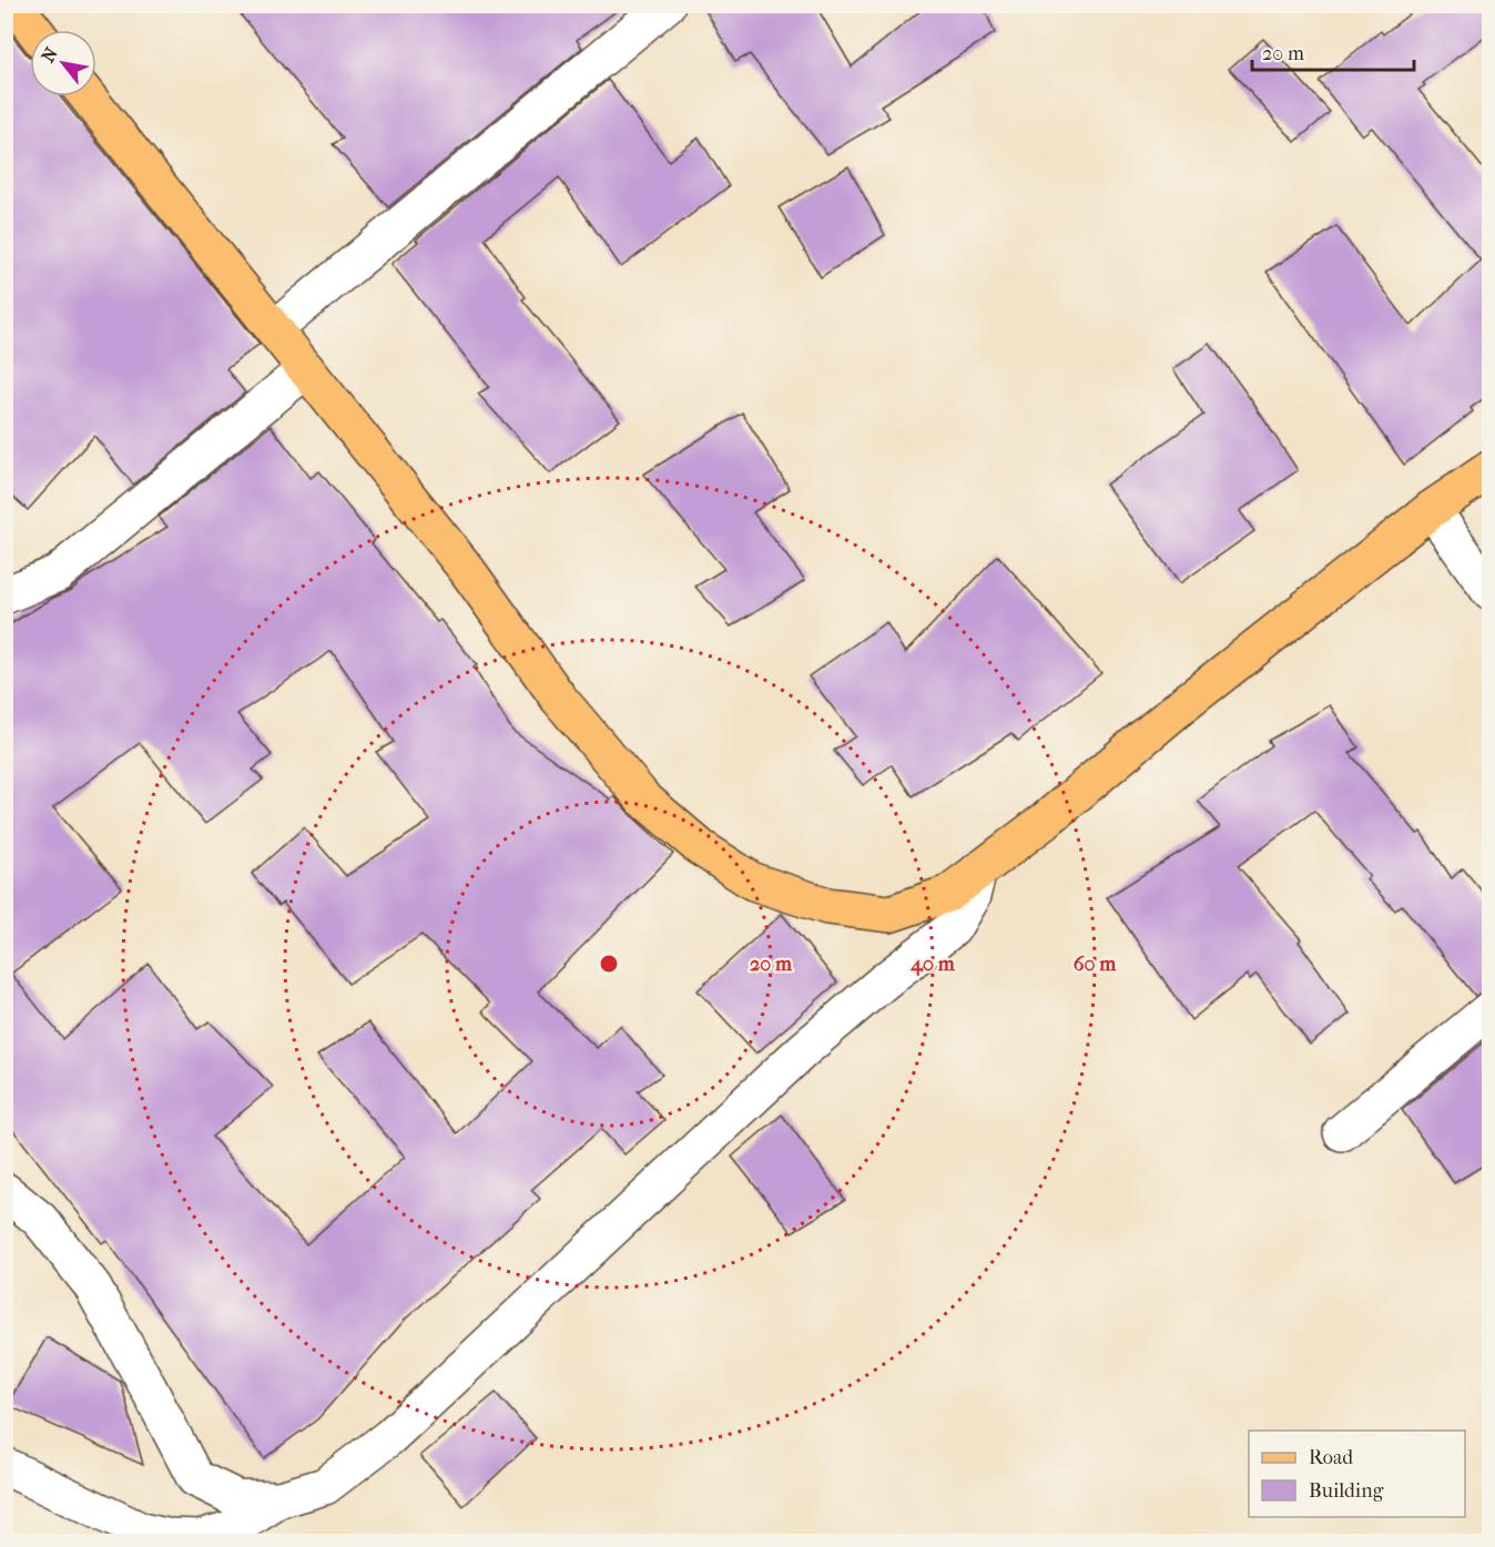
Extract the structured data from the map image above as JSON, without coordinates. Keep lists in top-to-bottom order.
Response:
{
  "legend": ["Road", "Building"],
  "scale_bar": "20 m",
  "north": "top left",
  "rings": ["20 m", "40 m", "60 m"]
}
